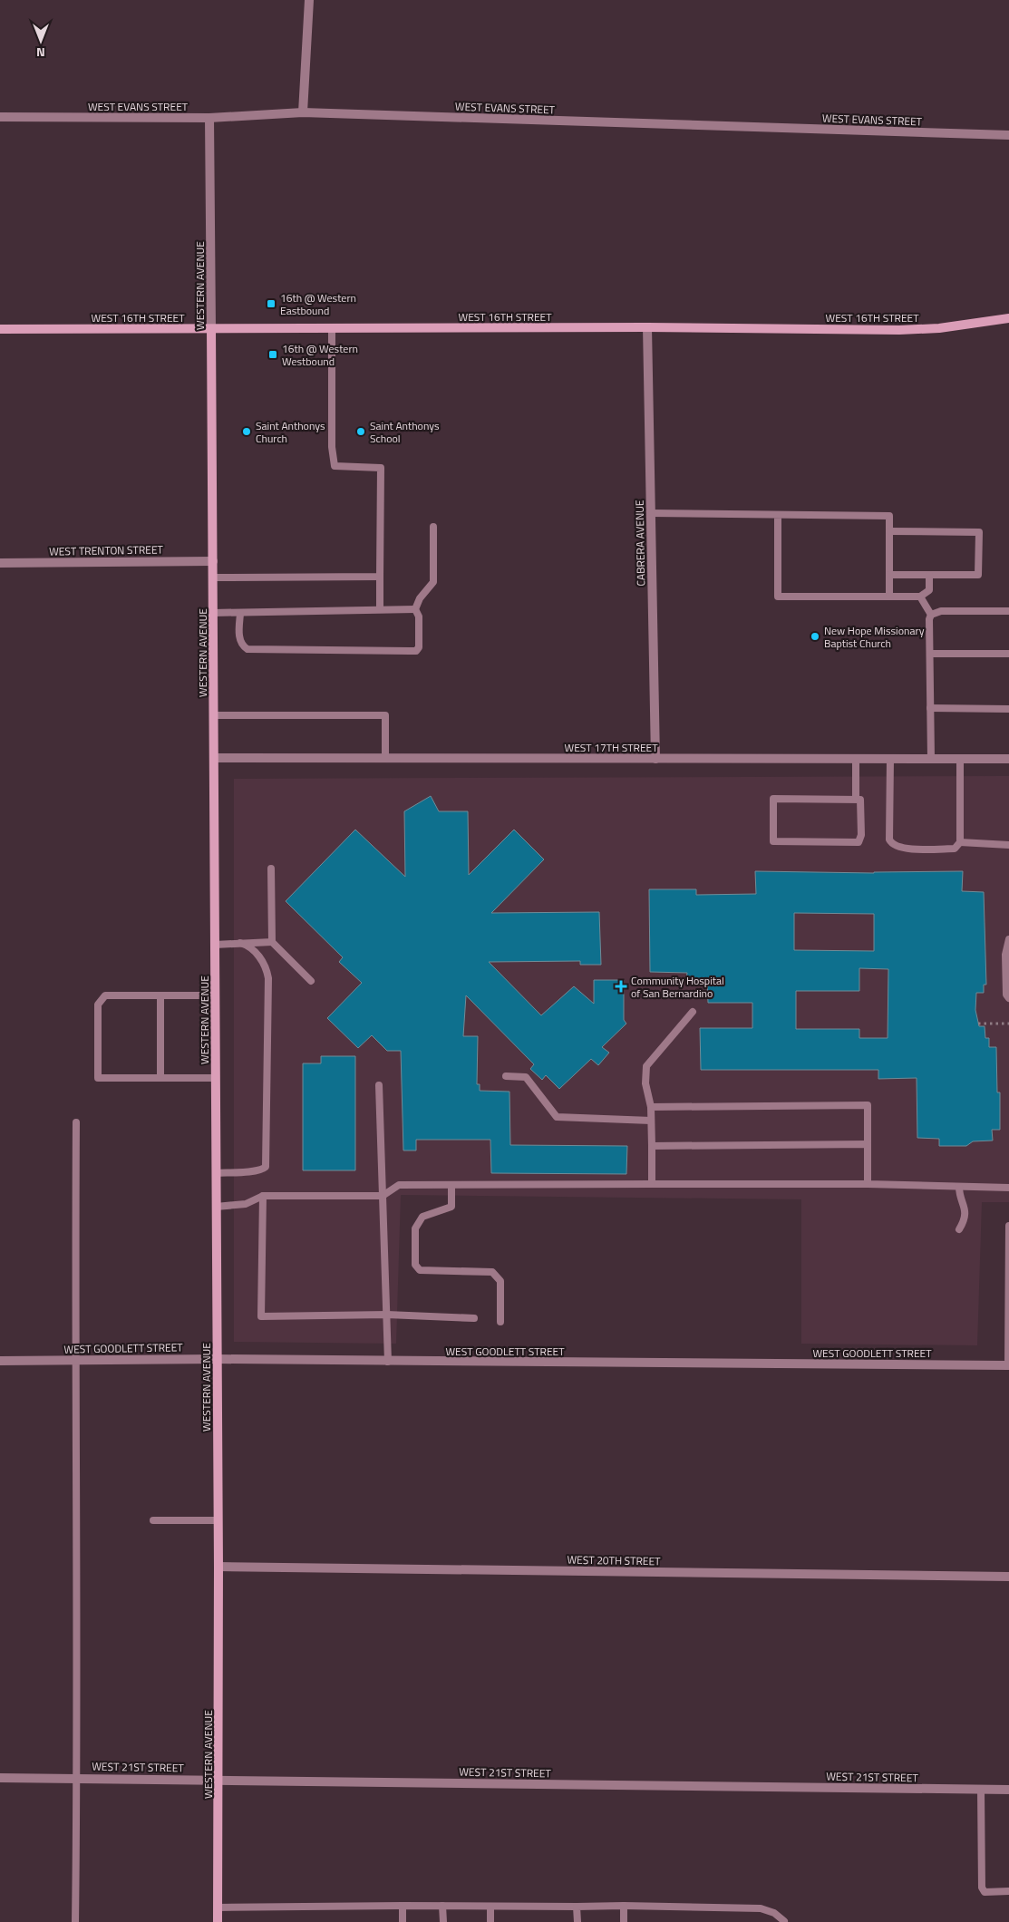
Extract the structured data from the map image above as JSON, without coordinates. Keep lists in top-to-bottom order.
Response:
{
  "streets": {
    "street": [
      "WEST EVANS STREET",
      "WESTERN AVENUE",
      "WEST 16TH STREET",
      "CABRERA AVENUE",
      "WEST TRENTON STREET",
      "WEST 17TH STREET",
      "WEST GOODLETT STREET",
      "WEST 20TH STREET",
      "WEST 21ST STREET"
    ]
  },
  "crossings": [
    ["WEST EVANS STREET", "WESTERN AVENUE"],
    ["WESTERN AVENUE", "WEST 16TH STREET"],
    ["WESTERN AVENUE", "WEST TRENTON STREET"],
    ["WESTERN AVENUE", "WEST 17TH STREET"],
    ["WESTERN AVENUE", "WEST GOODLETT STREET"],
    ["WESTERN AVENUE", "WEST 20TH STREET"],
    ["WESTERN AVENUE", "WEST 21ST STREET"],
    ["WEST 16TH STREET", "CABRERA AVENUE"],
    ["CABRERA AVENUE", "WEST 17TH STREET"]
  ],
  "places": {
    "transit": ["16th @ Western Eastbound", "16th @ Western Westbound"],
    "other": ["Saint Anthonys Church", "Saint Anthonys School", "New Hope Missionary Baptist Church"],
    "health": ["Community Hospital of San Bernardino"]
  },
  "north": "bottom"
}
